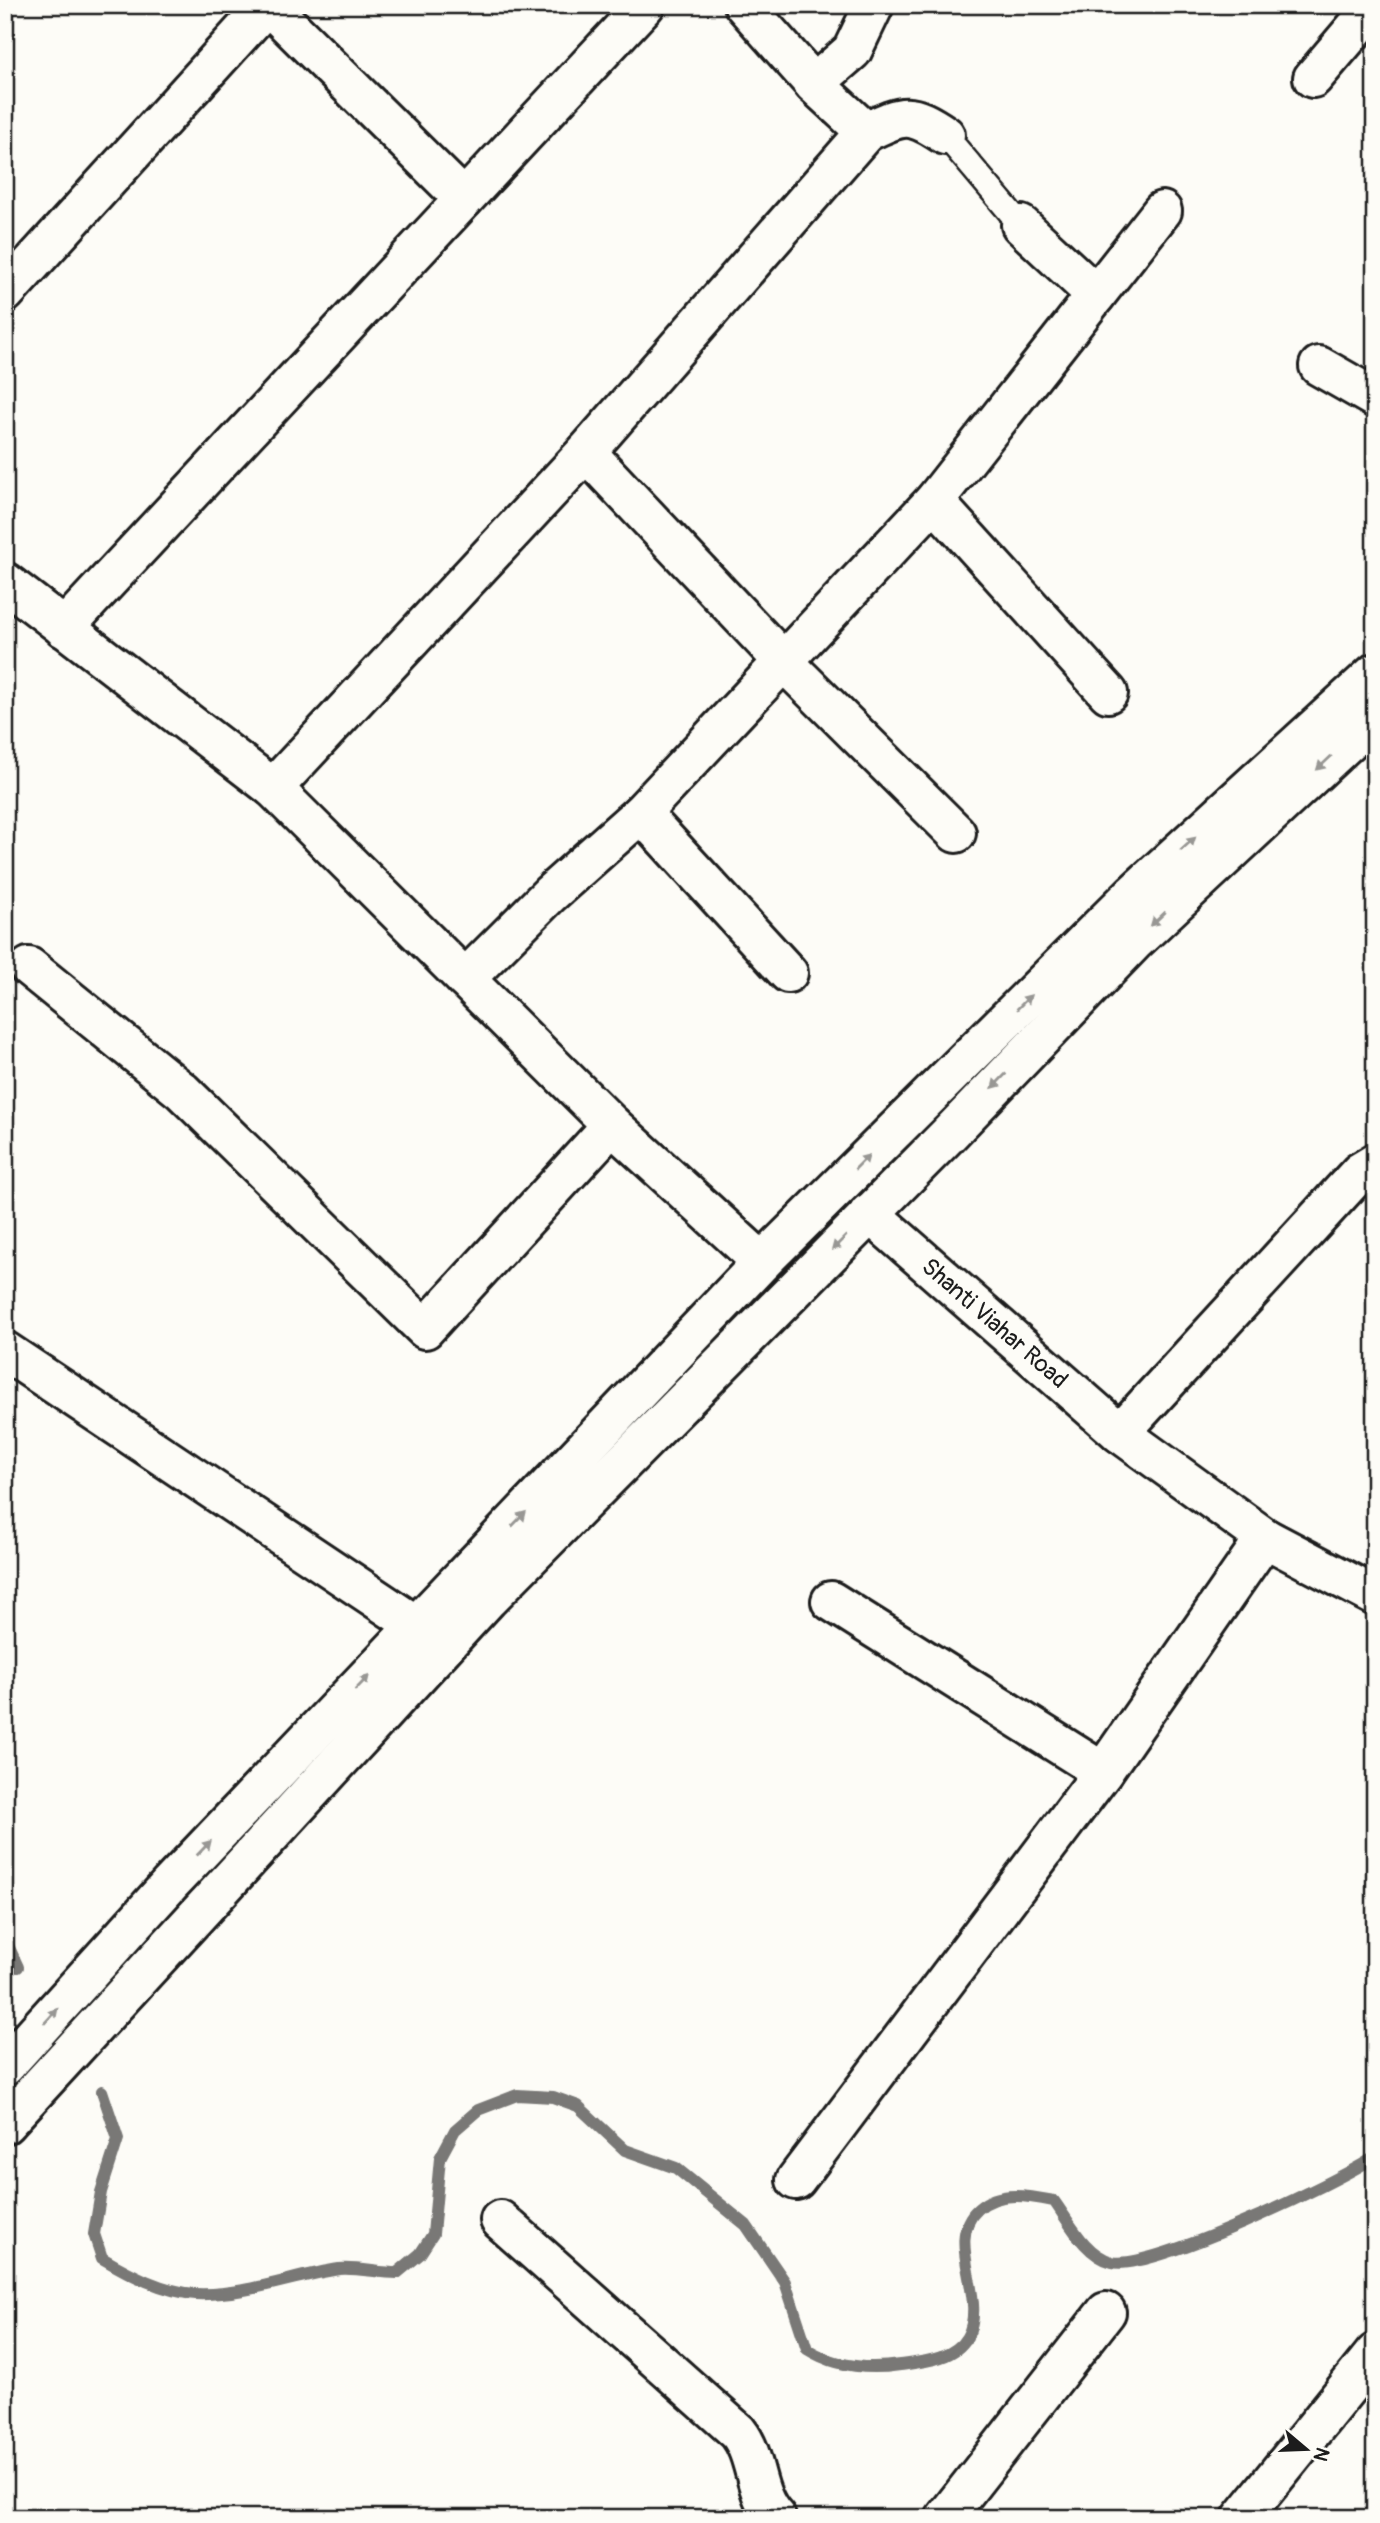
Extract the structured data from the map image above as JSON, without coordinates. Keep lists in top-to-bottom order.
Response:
{
  "streets": {
    "street": ["Shanti Viahar Road"]
  },
  "north": "right"
}
